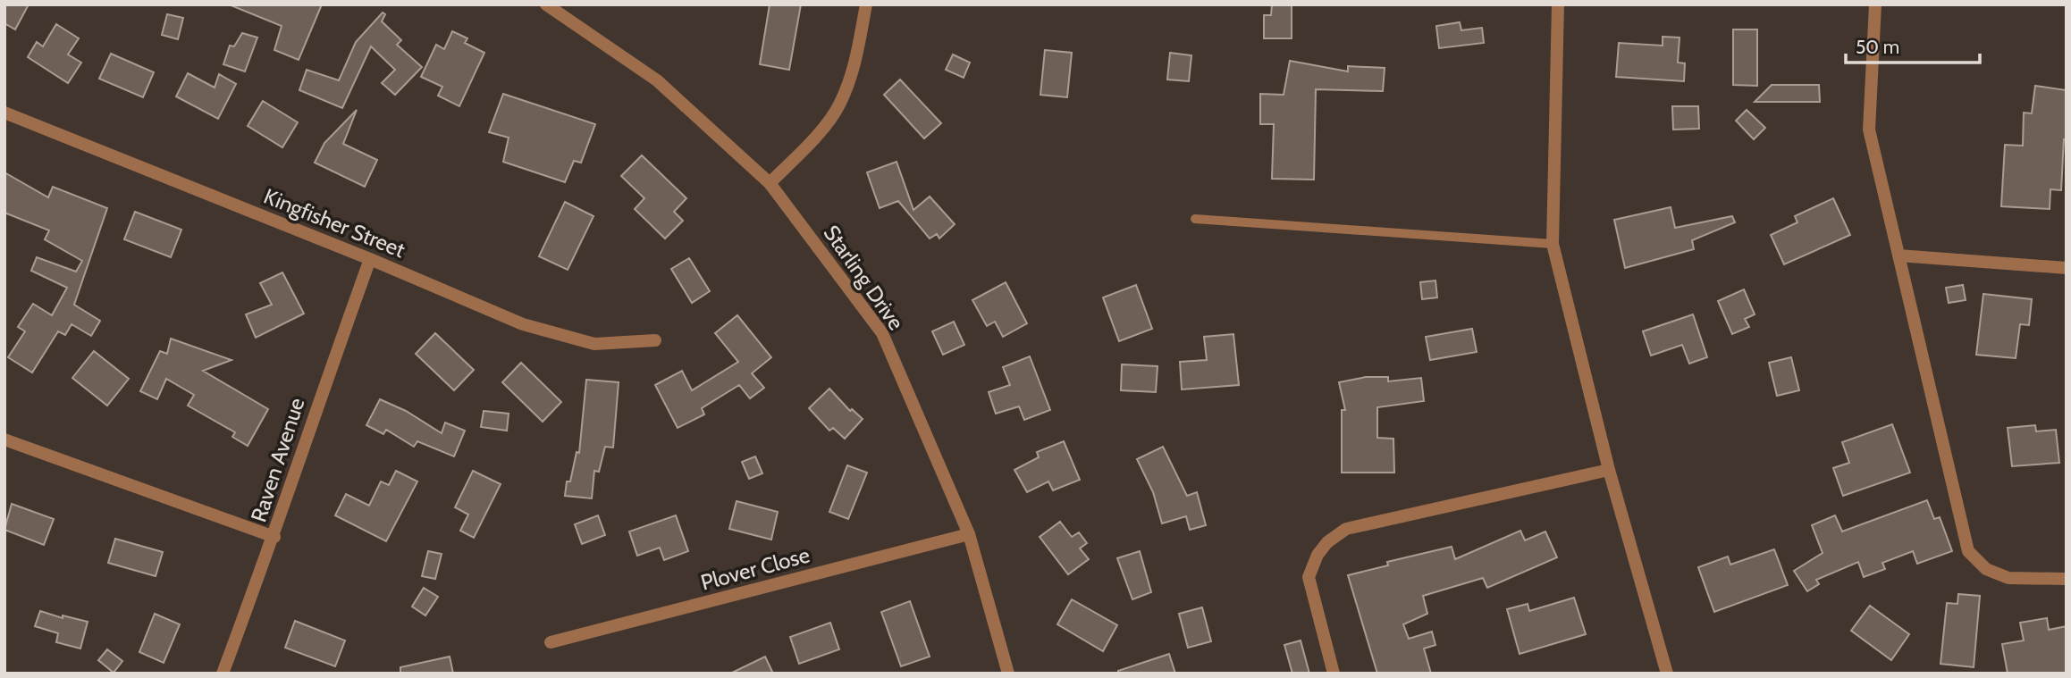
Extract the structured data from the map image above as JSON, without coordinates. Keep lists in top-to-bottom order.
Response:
{
  "streets": {
    "street": [
      "Kingfisher Street",
      "Starling Drive",
      "Raven Avenue",
      "Plover Close"
    ]
  },
  "crossings": [
    ["Kingfisher Street", "Raven Avenue"],
    ["Starling Drive", "Plover Close"]
  ],
  "scale_bar": "50 m"
}
